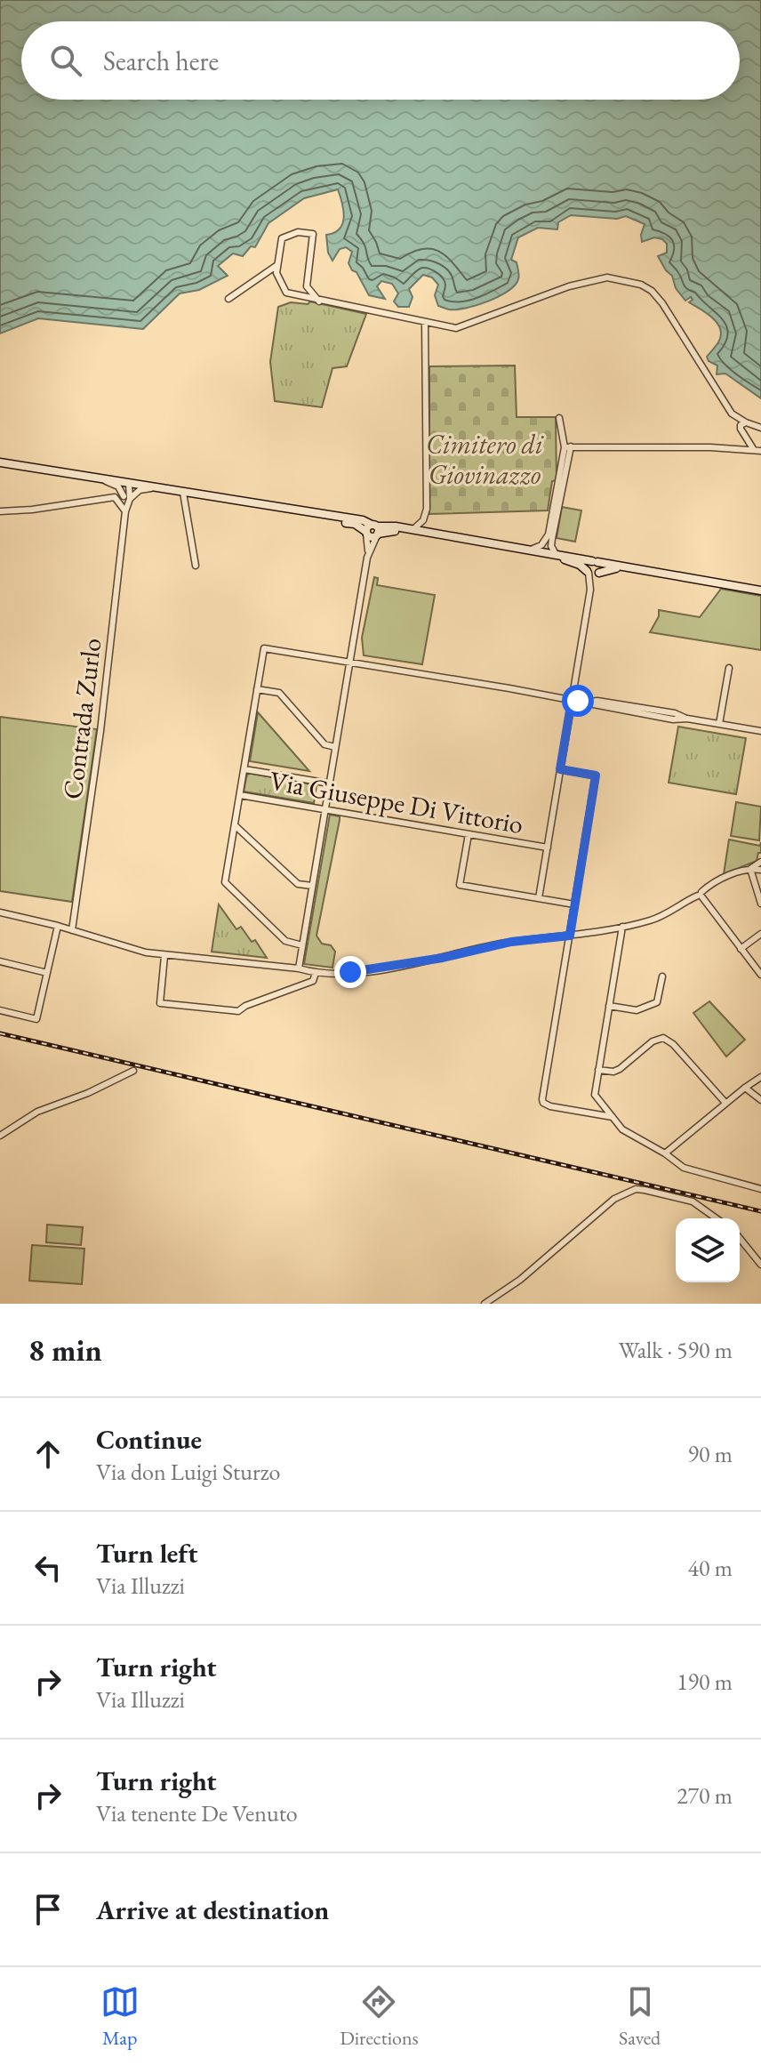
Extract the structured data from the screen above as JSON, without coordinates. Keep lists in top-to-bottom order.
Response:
{
  "streets": {
    "street": ["Contrada Zurlo", "Via Giuseppe Di Vittorio"]
  },
  "parks": ["Cimitero di Giovinazzo"],
  "page": {
    "search": "Search here",
    "heading": ["8 min", "Walk · 590 m"],
    "list": [
      ["Continue", "Via don Luigi Sturzo", "90 m"],
      ["Turn left", "Via Illuzzi", "40 m"],
      ["Turn right", "Via Illuzzi", "190 m"],
      ["Turn right", "Via tenente De Venuto", "270 m"],
      "Arrive at destination"
    ],
    "nav": ["Map", "Directions", "Saved"]
  }
}
